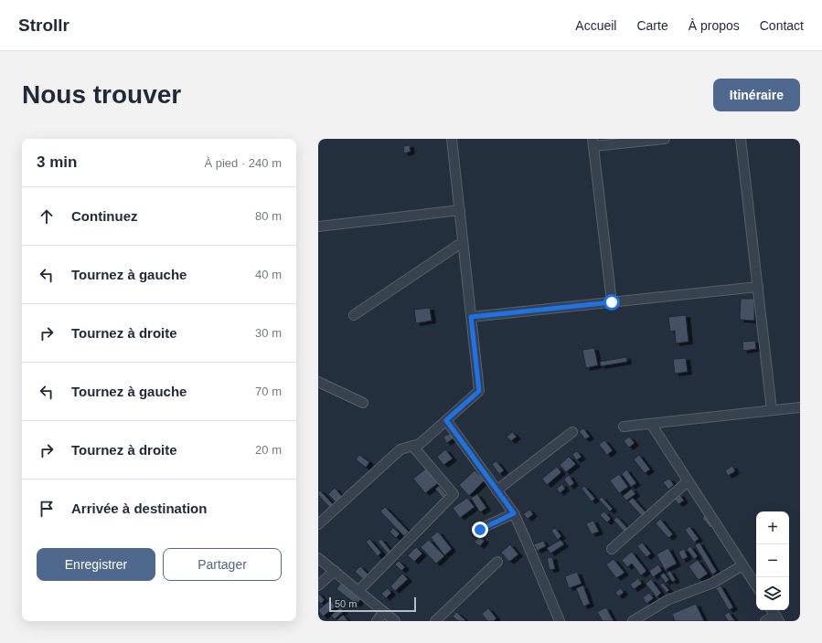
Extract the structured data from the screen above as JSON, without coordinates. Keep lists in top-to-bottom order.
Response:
{
  "scale_bar": "50 m",
  "page": {
    "header": "Strollr",
    "nav": [
      "Accueil",
      "Carte",
      "À propos",
      "Contact"
    ],
    "buttons": [
      "Itinéraire",
      ["Enregistrer", "Partager"]
    ],
    "title": "Nous trouver",
    "heading": ["3 min", "À pied · 240 m"],
    "list": [
      ["Continuez", "80 m"],
      ["Tournez à gauche", "40 m"],
      ["Tournez à droite", "30 m"],
      ["Tournez à gauche", "70 m"],
      ["Tournez à droite", "20 m"],
      "Arrivée à destination"
    ],
    "map_buttons": ["+", "−"],
    "scale": "50 m"
  }
}
